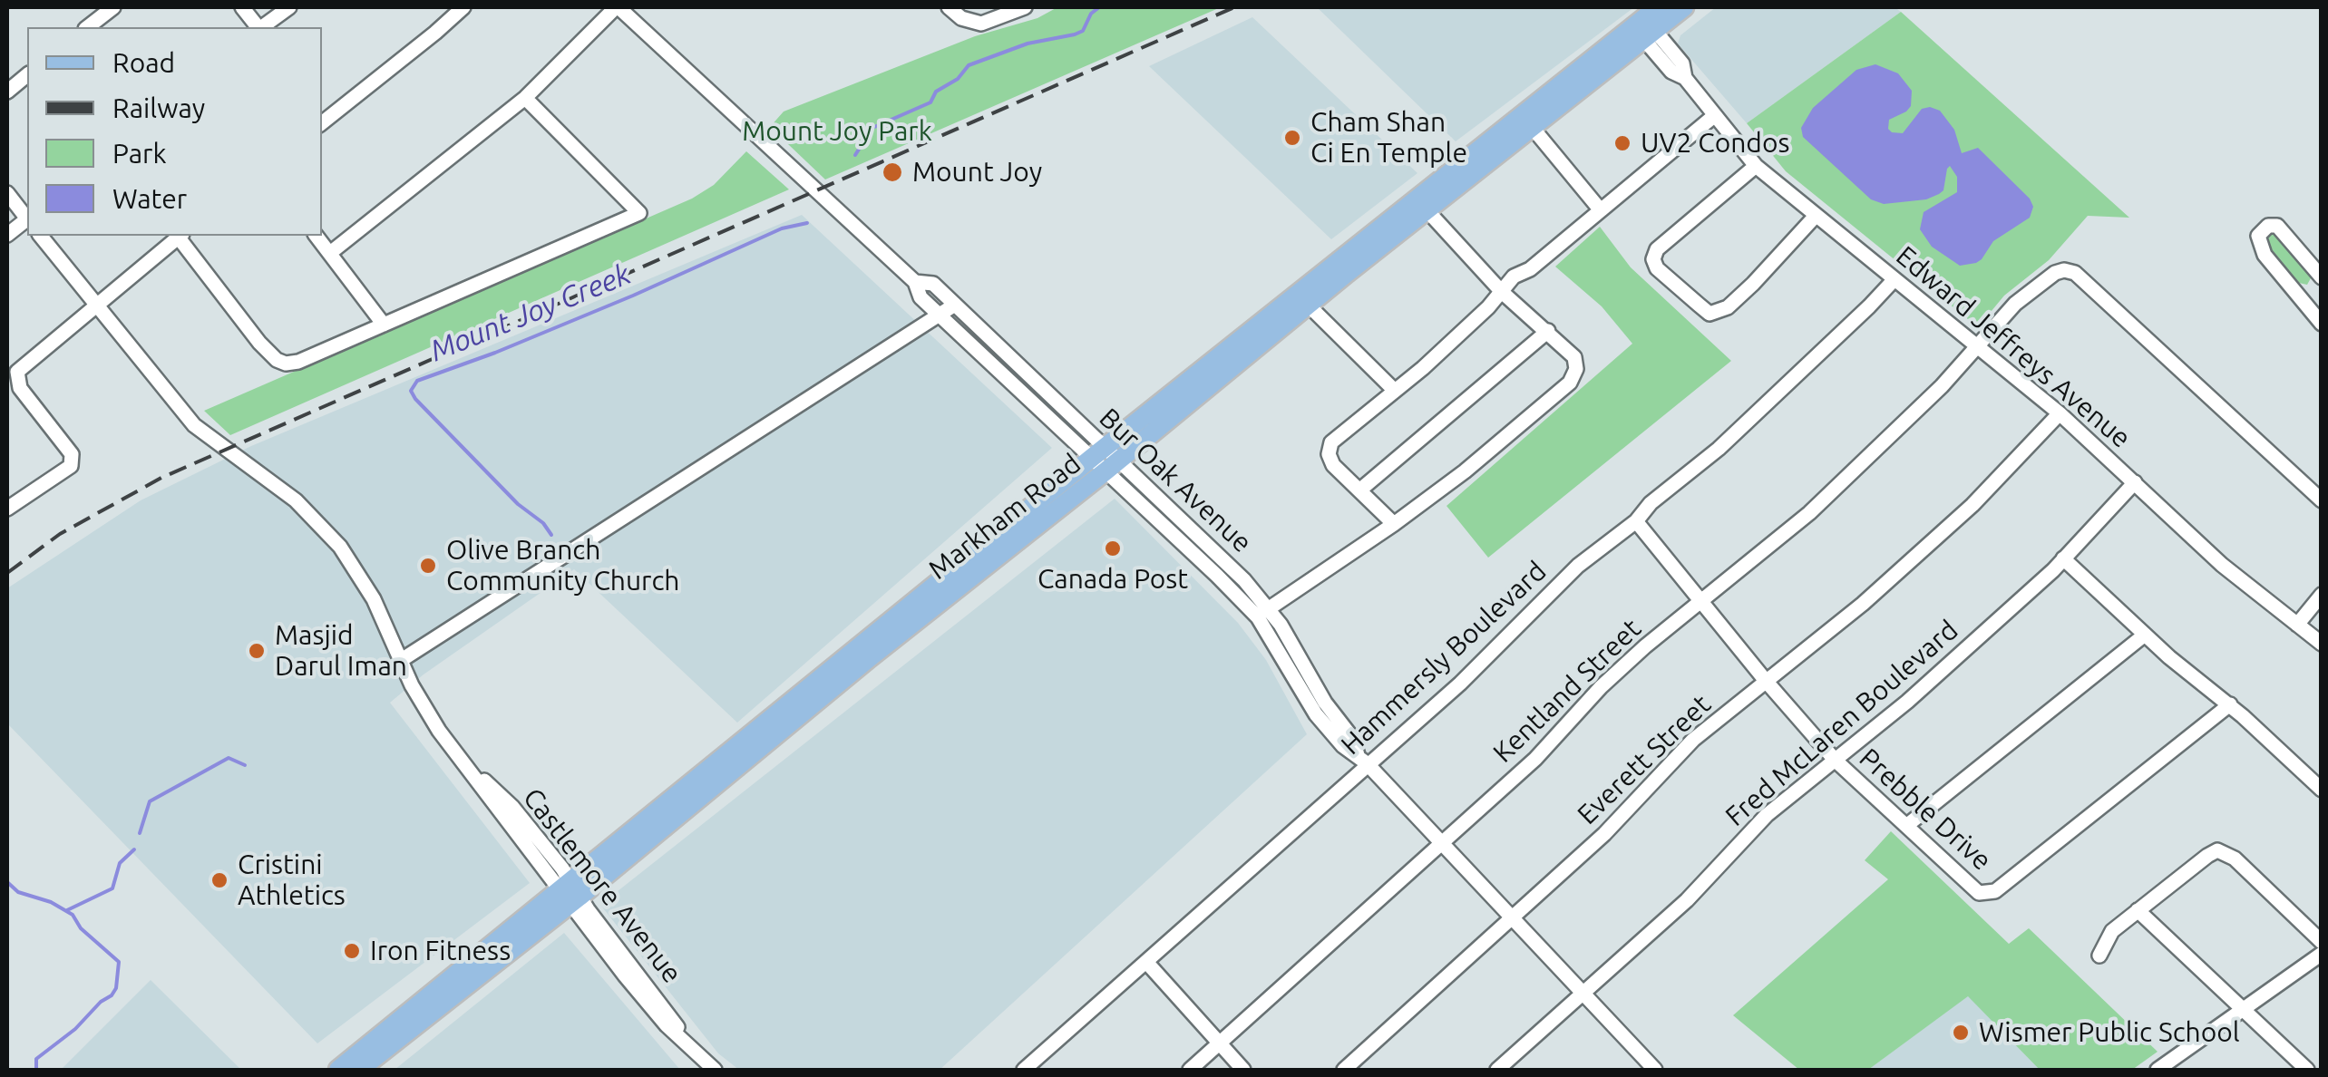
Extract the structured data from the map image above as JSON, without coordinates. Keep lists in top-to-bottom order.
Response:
{
  "streets": {
    "main road": ["Markham Road"],
    "street": [
      "Edward Jeffreys Avenue",
      "Bur Oak Avenue",
      "Hammersly Boulevard",
      "Kentland Street",
      "Fred McLaren Boulevard",
      "Everett Street",
      "Prebble Drive",
      "Castlemore Avenue"
    ]
  },
  "crossings": [
    ["Edward Jeffreys Avenue", "Markham Road"],
    ["Edward Jeffreys Avenue", "Hammersly Boulevard"],
    ["Edward Jeffreys Avenue", "Kentland Street"],
    ["Edward Jeffreys Avenue", "Fred McLaren Boulevard"],
    ["Edward Jeffreys Avenue", "Everett Street"],
    ["Bur Oak Avenue", "Markham Road"],
    ["Bur Oak Avenue", "Hammersly Boulevard"],
    ["Bur Oak Avenue", "Kentland Street"],
    ["Bur Oak Avenue", "Fred McLaren Boulevard"],
    ["Bur Oak Avenue", "Everett Street"],
    ["Markham Road", "Castlemore Avenue"],
    ["Hammersly Boulevard", "Prebble Drive"],
    ["Kentland Street", "Prebble Drive"],
    ["Fred McLaren Boulevard", "Prebble Drive"],
    ["Everett Street", "Prebble Drive"]
  ],
  "water": ["Mount Joy Creek"],
  "parks": ["Mount Joy Park"],
  "places": [
    "Cham Shan Ci En Temple",
    "UV2 Condos",
    "Mount Joy",
    "Canada Post",
    "Olive Branch Community Church",
    "Masjid Darul Iman",
    "Cristini Athletics",
    "Iron Fitness",
    "Wismer Public School"
  ],
  "legend": [
    "Road",
    "Railway",
    "Park",
    "Water"
  ]
}
